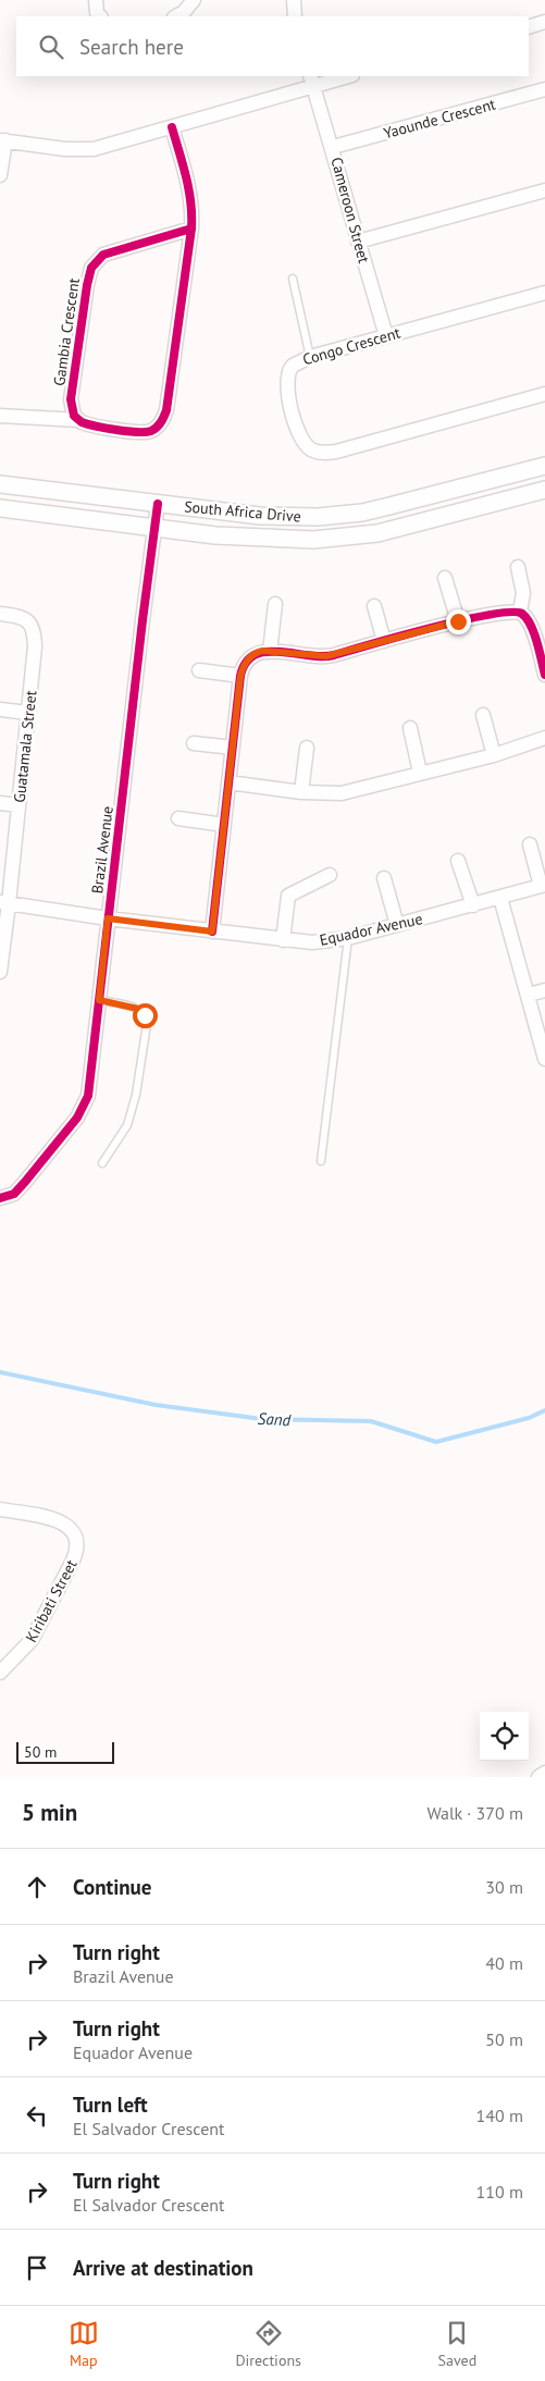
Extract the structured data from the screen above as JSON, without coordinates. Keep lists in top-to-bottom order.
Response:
{
  "streets": {
    "street": [
      "Yaounde Crescent",
      "Cameroon Street",
      "Gambia Crescent",
      "Congo Crescent",
      "South Africa Drive",
      "Guatamala Street",
      "Brazil Avenue",
      "Equador Avenue",
      "Kiribati Street"
    ]
  },
  "crossings": [
    ["Yaounde Crescent", "Cameroon Street"],
    ["Cameroon Street", "Congo Crescent"],
    ["South Africa Drive", "Brazil Avenue"],
    ["Guatamala Street", "Equador Avenue"],
    ["Brazil Avenue", "Equador Avenue"]
  ],
  "water": ["Sand"],
  "scale_bar": "50 m",
  "page": {
    "search": "Search here",
    "scale": "50 m",
    "heading": ["5 min", "Walk · 370 m"],
    "list": [
      ["Continue", "30 m"],
      ["Turn right", "Brazil Avenue", "40 m"],
      ["Turn right", "Equador Avenue", "50 m"],
      ["Turn left", "El Salvador Crescent", "140 m"],
      ["Turn right", "El Salvador Crescent", "110 m"],
      "Arrive at destination"
    ],
    "nav": ["Map", "Directions", "Saved"]
  }
}
